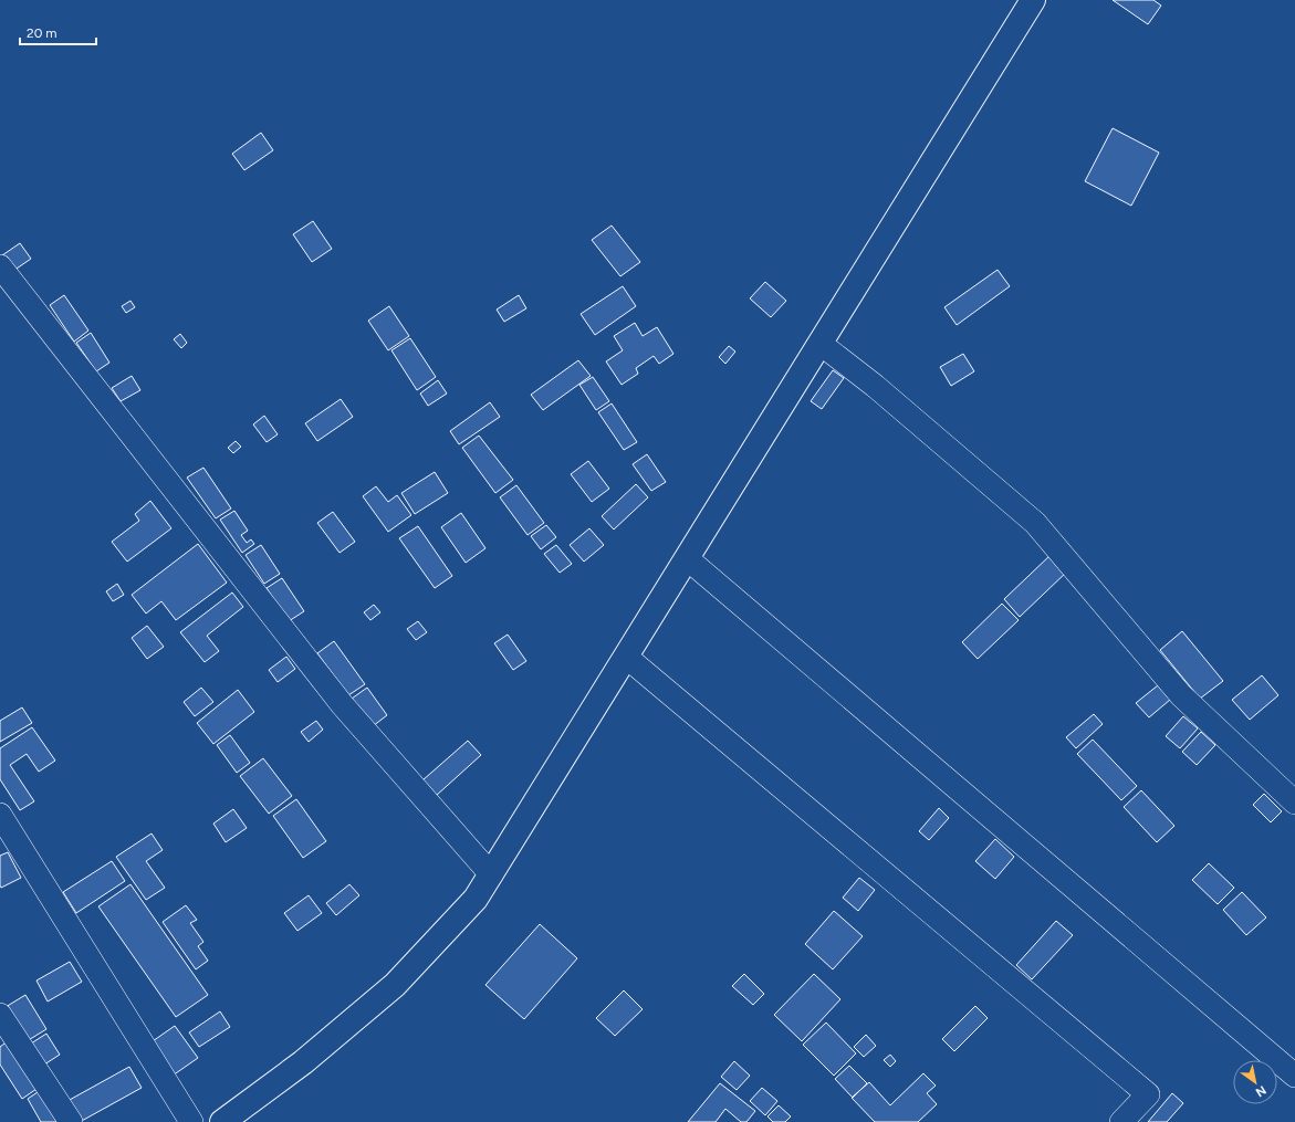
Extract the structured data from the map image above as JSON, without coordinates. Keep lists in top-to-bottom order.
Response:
{
  "scale_bar": "20 m",
  "north": "bottom right"
}
